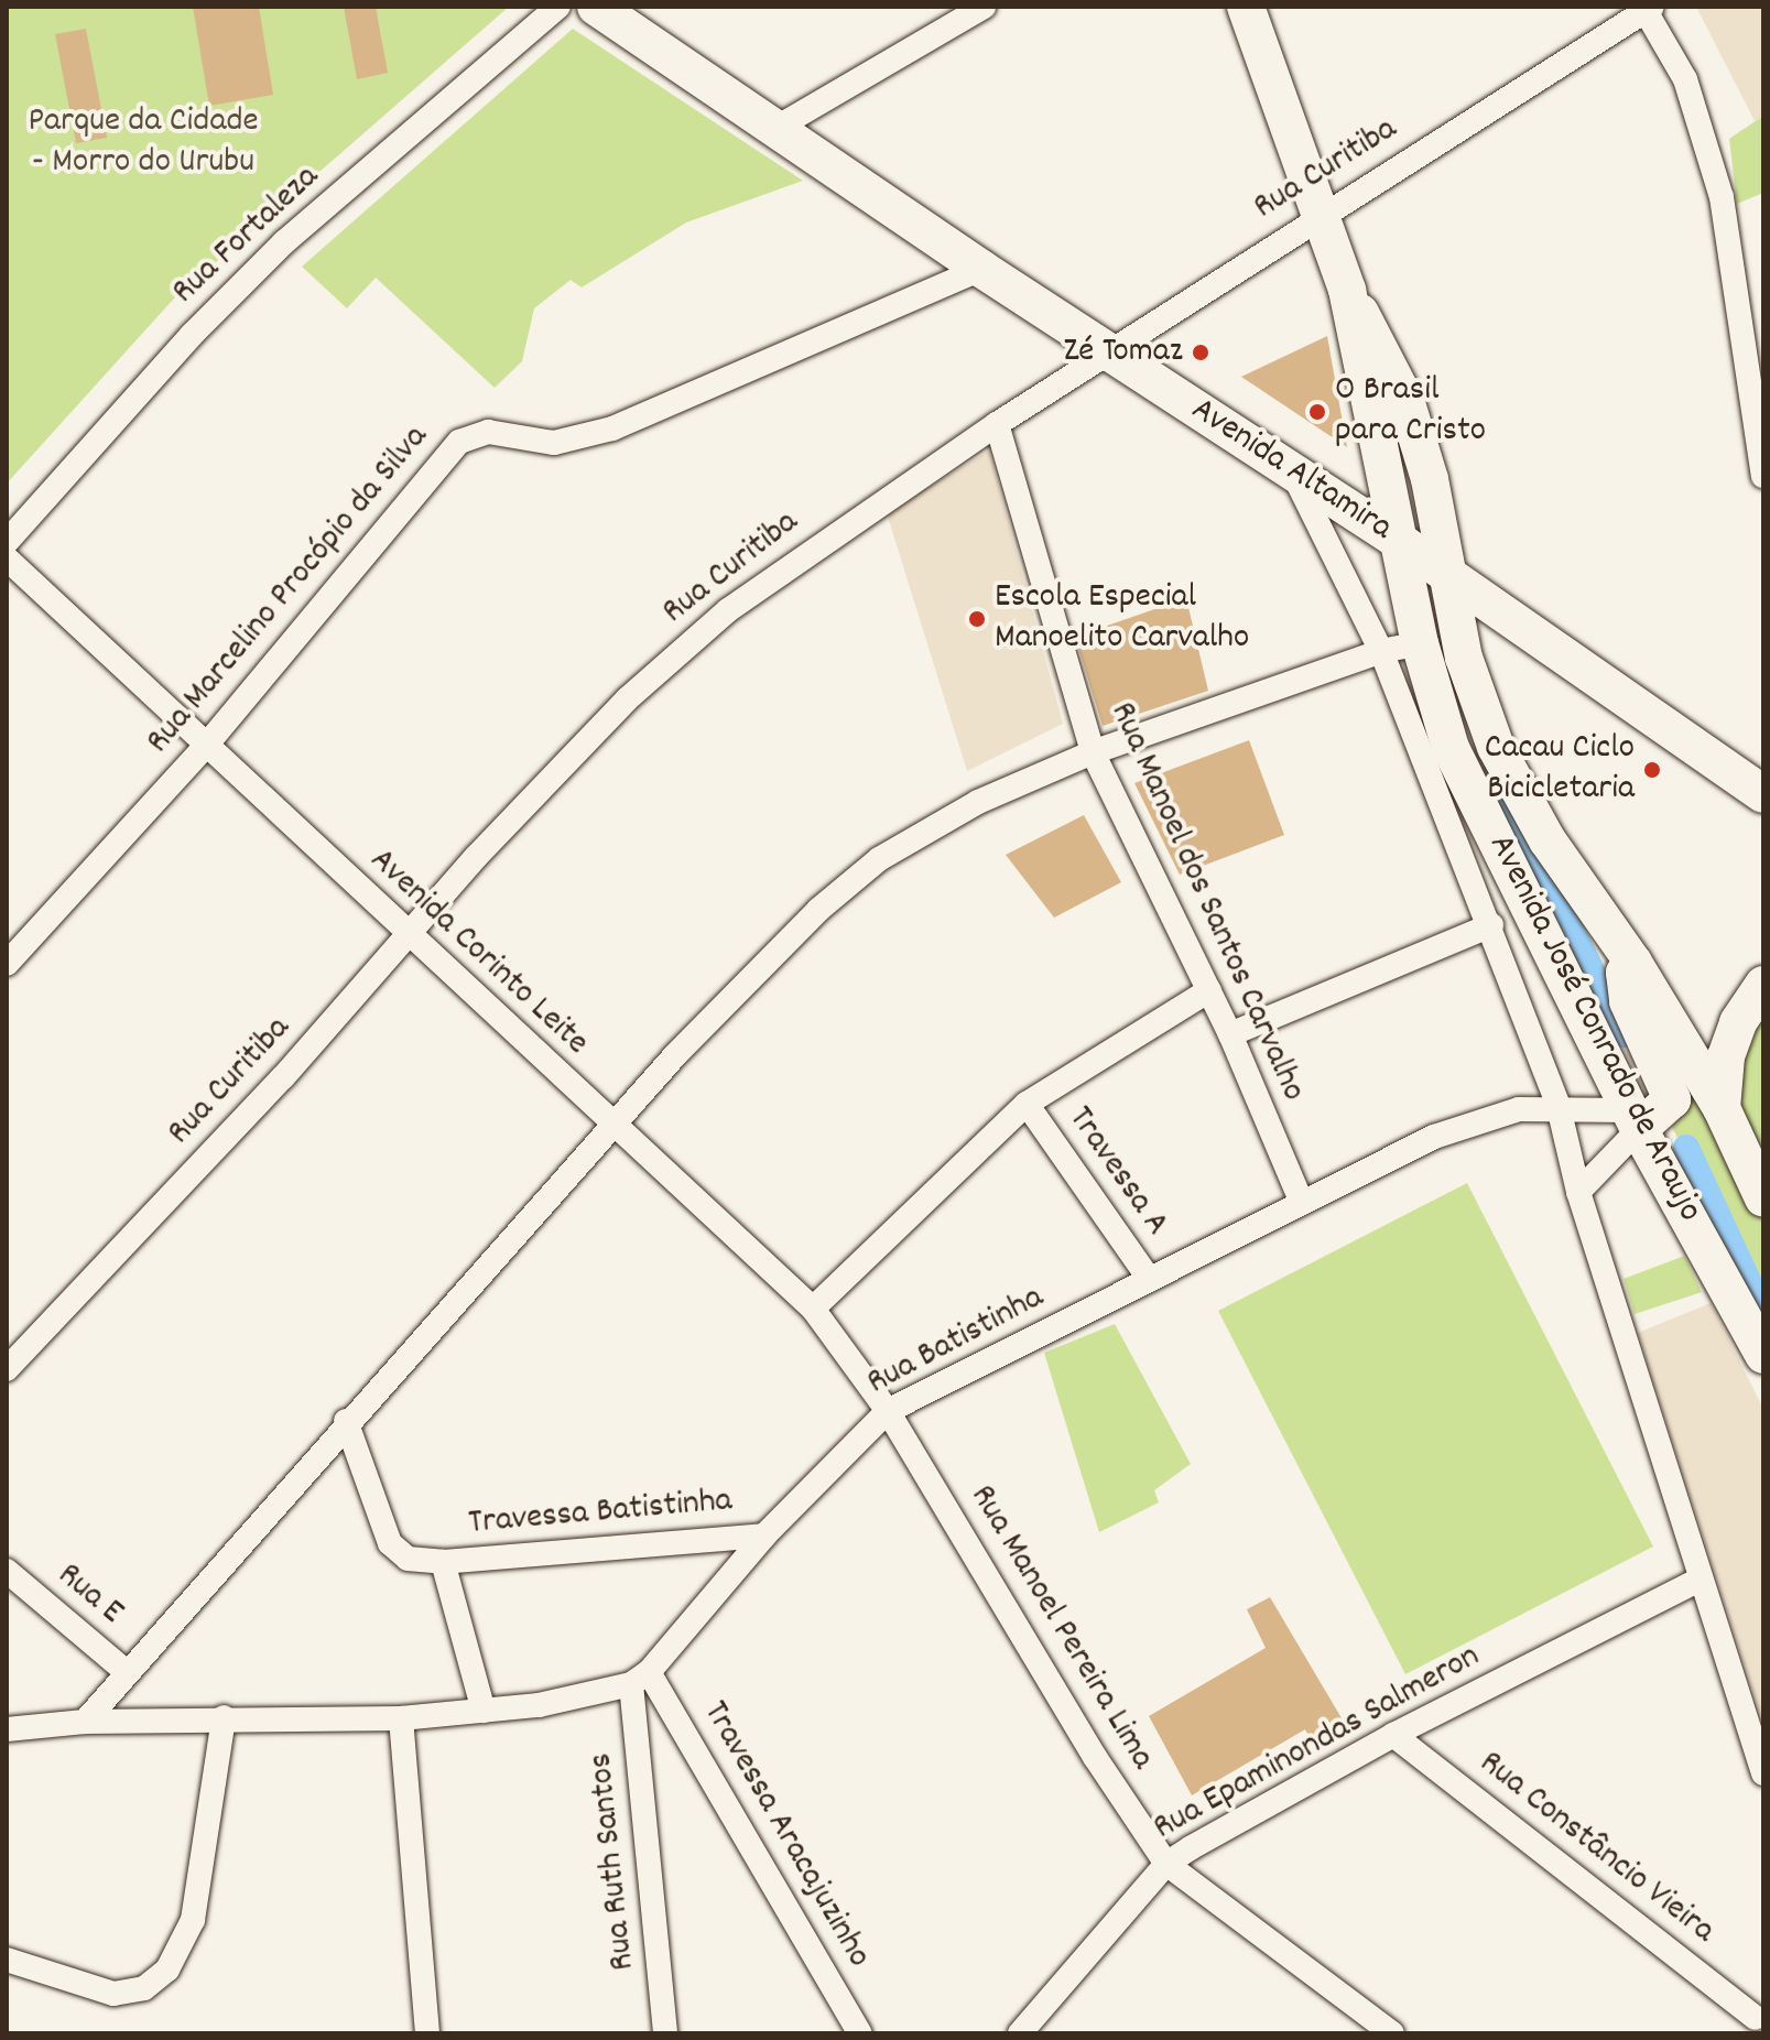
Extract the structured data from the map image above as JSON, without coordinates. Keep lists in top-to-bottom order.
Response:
{
  "streets": {
    "main road": ["Avenida Altamira", "Avenida José Conrado de Araujo"],
    "street": [
      "Rua Curitiba",
      "Rua Fortaleza",
      "Rua Marcelino Procópio da Silva",
      "Rua Manoel dos Santos Carvalho",
      "Avenida Corinto Leite",
      "Travessa A",
      "Rua Batistinha",
      "Travessa Batistinha",
      "Rua E",
      "Rua Manoel Pereira Lima",
      "Rua Epaminondas Salmeron",
      "Travessa Aracajuzinho",
      "Rua Constâncio Vieira",
      "Rua Ruth Santos"
    ]
  },
  "crossings": [
    ["Rua Curitiba", "Avenida Altamira"],
    ["Rua Curitiba", "Rua Manoel dos Santos Carvalho"],
    ["Rua Curitiba", "Avenida Corinto Leite"],
    ["Avenida Altamira", "Rua Marcelino Procópio da Silva"],
    ["Avenida Altamira", "Avenida José Conrado de Araujo"],
    ["Rua Marcelino Procópio da Silva", "Avenida Corinto Leite"],
    ["Rua Manoel dos Santos Carvalho", "Rua Batistinha"],
    ["Avenida Corinto Leite", "Rua Batistinha"],
    ["Avenida Corinto Leite", "Rua Manoel Pereira Lima"],
    ["Avenida José Conrado de Araujo", "Rua Batistinha"],
    ["Travessa A", "Rua Batistinha"],
    ["Rua Batistinha", "Travessa Batistinha"],
    ["Rua Batistinha", "Rua Manoel Pereira Lima"],
    ["Rua Batistinha", "Travessa Aracajuzinho"],
    ["Rua Batistinha", "Rua Ruth Santos"],
    ["Rua Manoel Pereira Lima", "Rua Epaminondas Salmeron"],
    ["Rua Epaminondas Salmeron", "Rua Constâncio Vieira"],
    ["Travessa Aracajuzinho", "Rua Ruth Santos"]
  ],
  "parks": ["Parque da Cidade - Morro do Urubu"],
  "places": [
    "Zé Tomaz",
    "O Brasil para Cristo",
    "Escola Especial Manoelito Carvalho",
    "Cacau Ciclo Bicicletaria"
  ]
}
